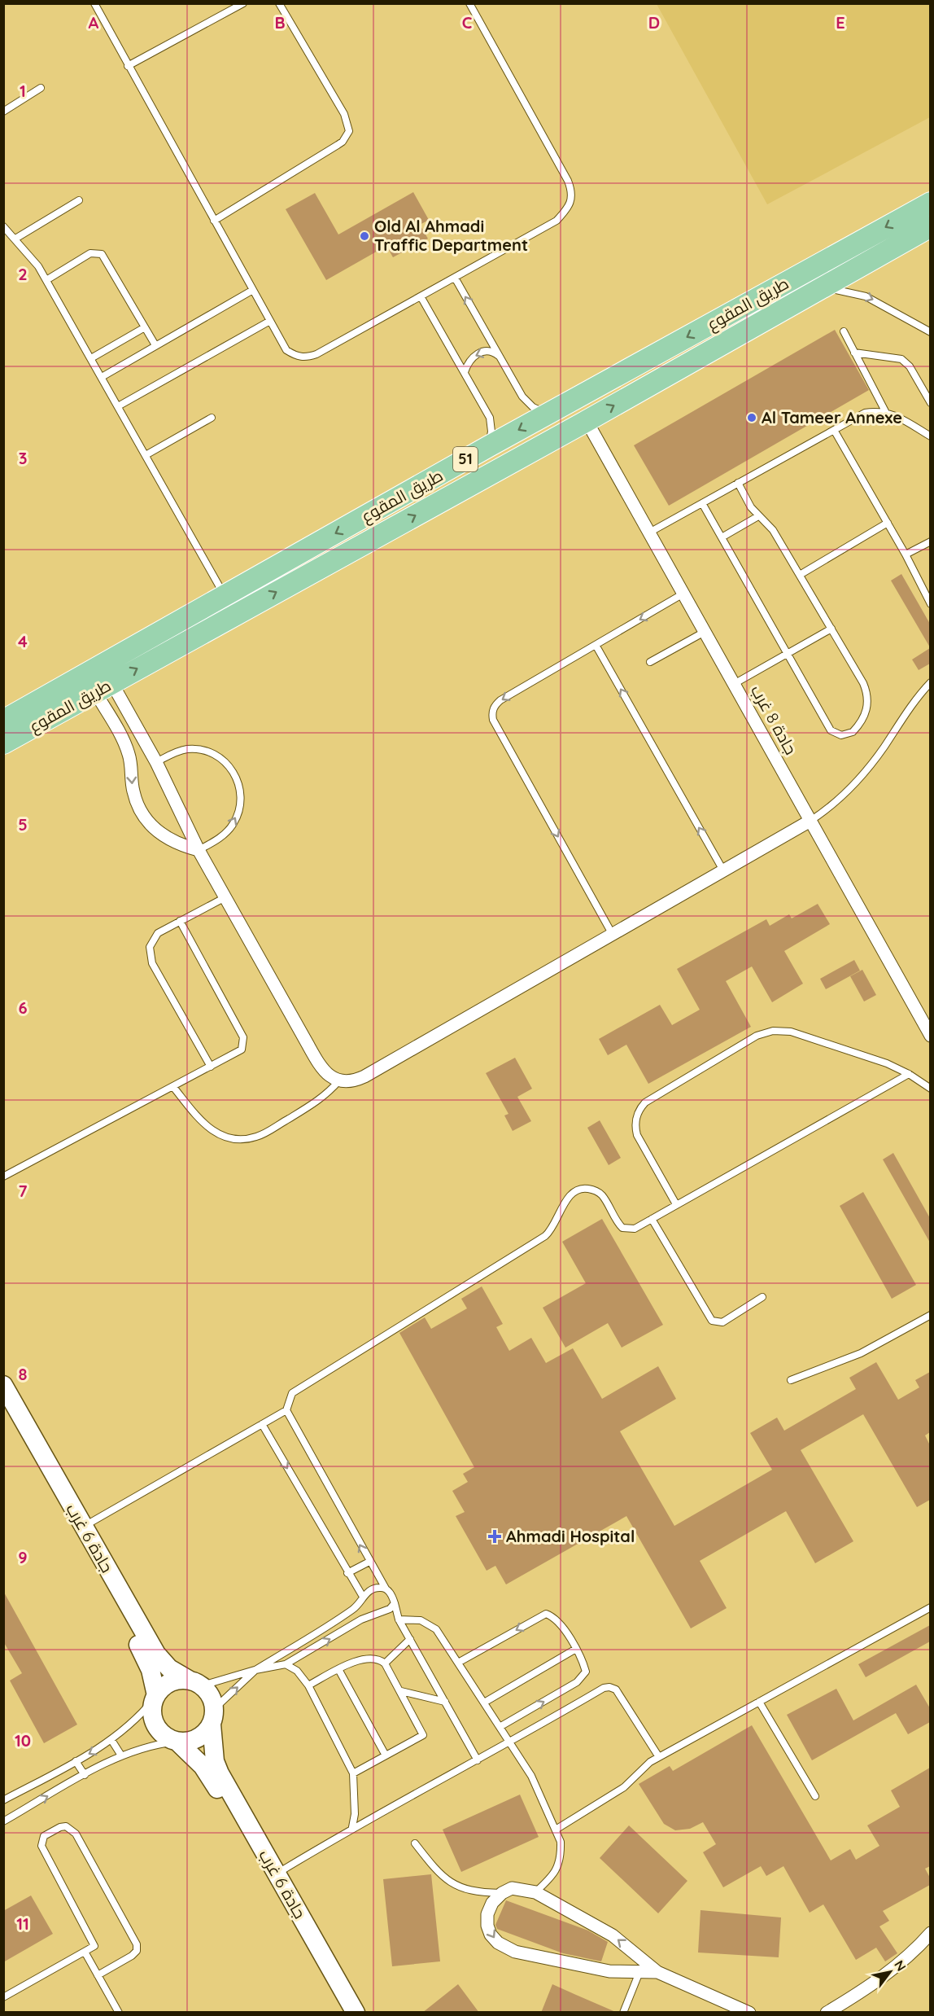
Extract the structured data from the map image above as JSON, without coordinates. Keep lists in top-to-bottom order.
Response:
{
  "streets": {
    "main road": ["طريق المقوع", "51", "جادة 6 غرب"],
    "street": ["جادة 8 غرب"]
  },
  "crossings": [
    ["طريق المقوع", "جادة 8 غرب"]
  ],
  "places": {
    "other": ["Old Al Ahmadi Traffic Department", "Al Tameer Annexe"],
    "health": ["Ahmadi Hospital"]
  },
  "north": "top right",
  "grid": {
    "columns": [
      "A",
      "B",
      "C",
      "D",
      "E"
    ],
    "rows": [
      "1",
      "2",
      "3",
      "4",
      "5",
      "6",
      "7",
      "8",
      "9",
      "10",
      "11"
    ]
  }
}
